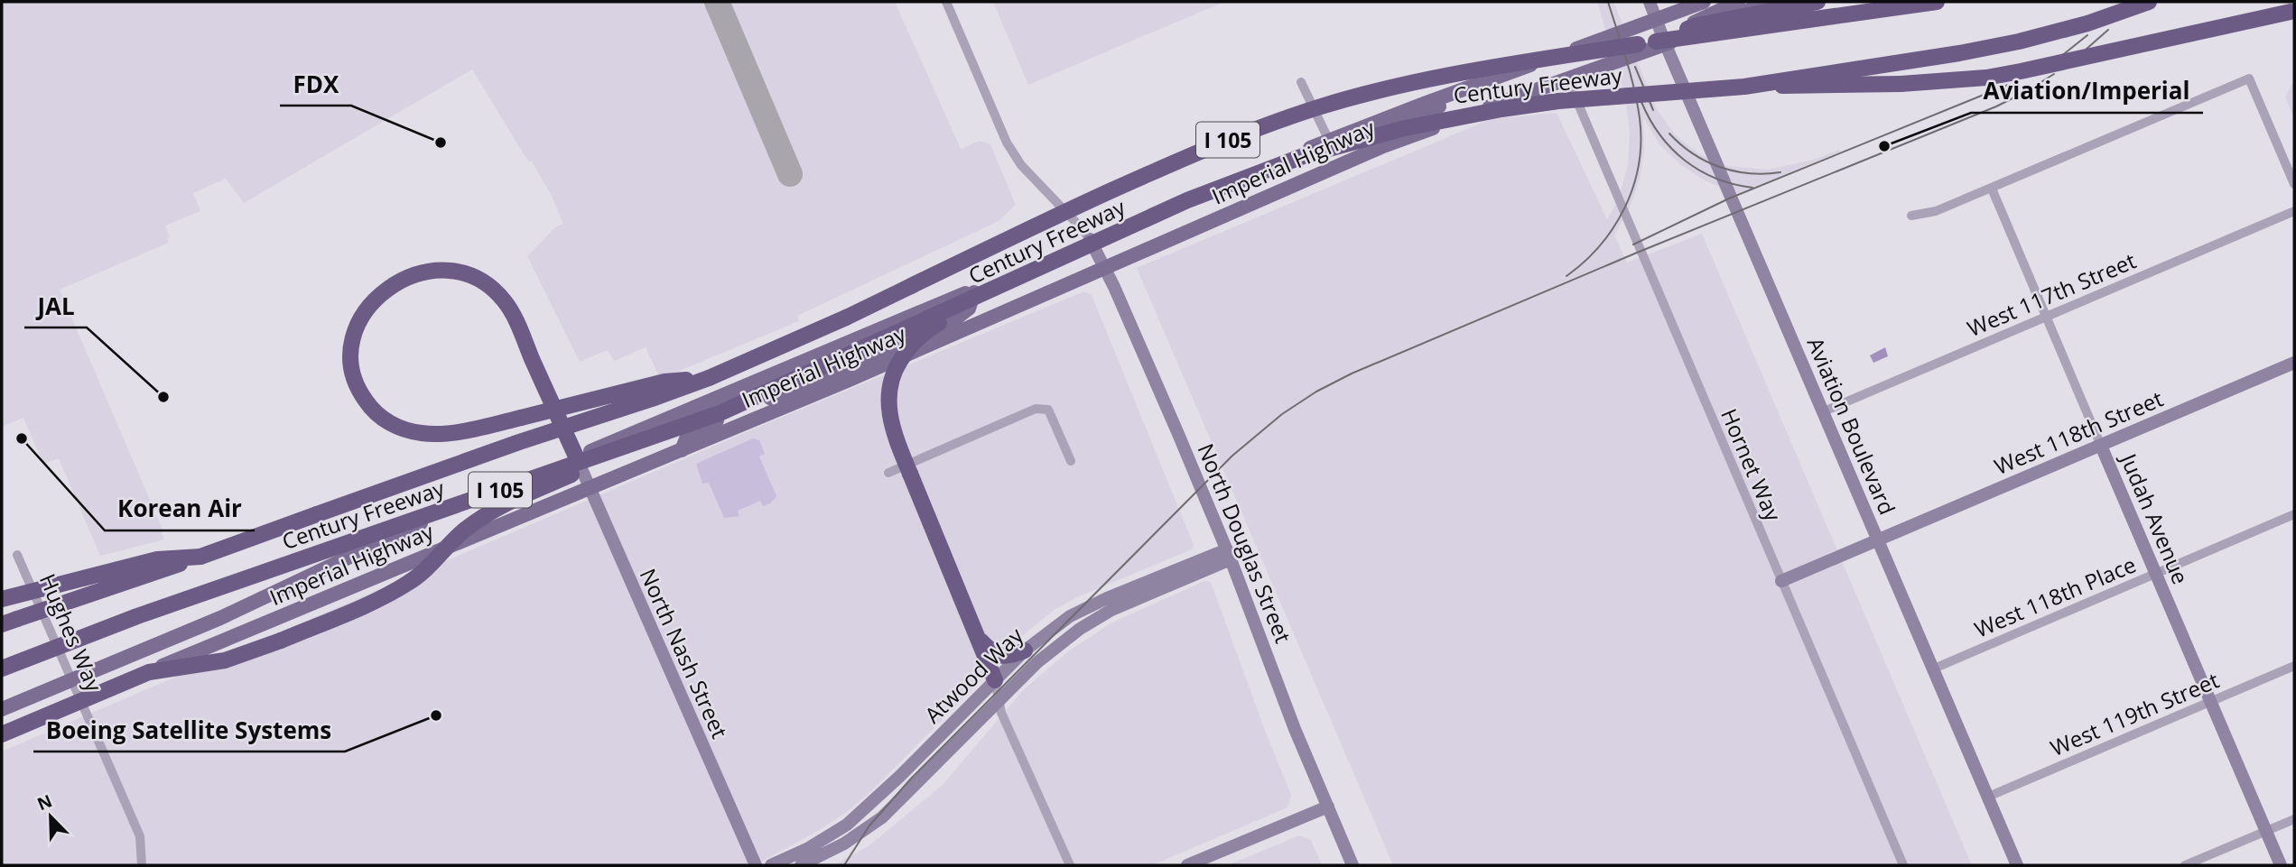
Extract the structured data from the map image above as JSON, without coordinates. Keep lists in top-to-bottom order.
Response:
{
  "streets": {
    "highway": ["Century Freeway", "I 105", "Imperial Highway"],
    "street": [
      "West 117th Street",
      "Aviation Boulevard",
      "West 118th Street",
      "Hornet Way",
      "Judah Avenue",
      "North Douglas Street",
      "West 118th Place",
      "Hughes Way",
      "North Nash Street",
      "Atwood Way",
      "West 119th Street"
    ]
  },
  "crossings": [
    ["Century Freeway", "Imperial Highway"],
    ["Century Freeway", "Aviation Boulevard"],
    ["Imperial Highway", "Aviation Boulevard"],
    ["Imperial Highway", "Hornet Way"],
    ["Imperial Highway", "North Douglas Street"],
    ["Imperial Highway", "Hughes Way"],
    ["Imperial Highway", "North Nash Street"],
    ["West 117th Street", "Aviation Boulevard"],
    ["West 117th Street", "Judah Avenue"],
    ["Aviation Boulevard", "West 118th Street"],
    ["Aviation Boulevard", "West 118th Place"],
    ["Aviation Boulevard", "West 119th Street"],
    ["West 118th Street", "Hornet Way"],
    ["West 118th Street", "Judah Avenue"],
    ["Judah Avenue", "West 118th Place"],
    ["Judah Avenue", "West 119th Street"],
    ["North Douglas Street", "Atwood Way"]
  ],
  "places": [
    "FDX",
    "Aviation/Imperial",
    "JAL",
    "Korean Air",
    "Boeing Satellite Systems"
  ],
  "north": "top left"
}
